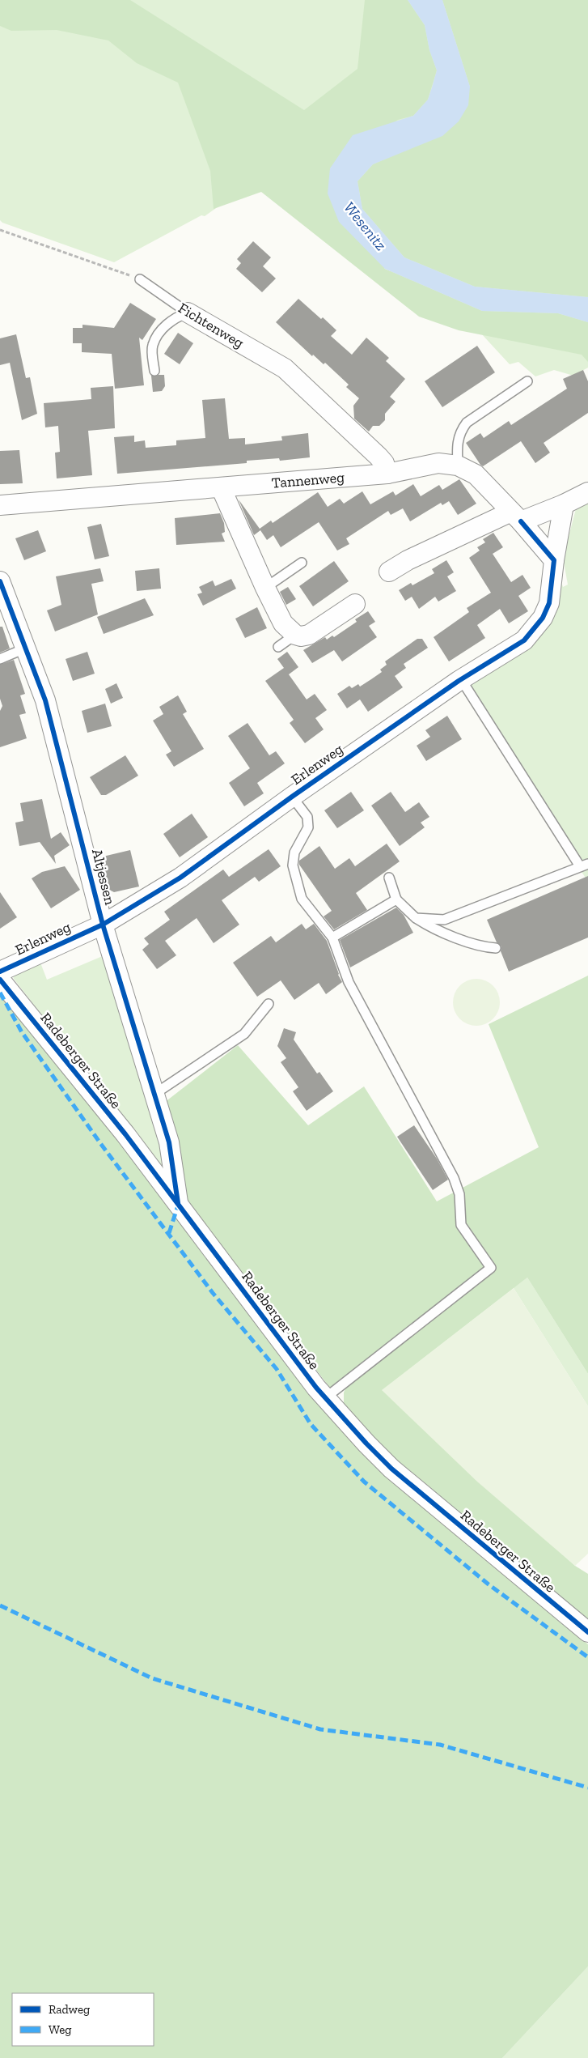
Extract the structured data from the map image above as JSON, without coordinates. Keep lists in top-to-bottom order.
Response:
{
  "streets": {
    "street": [
      "Fichtenweg",
      "Tannenweg",
      "Erlenweg",
      "Altjessen",
      "Radeberger Straße"
    ]
  },
  "crossings": [
    ["Fichtenweg", "Tannenweg"],
    ["Erlenweg", "Altjessen"],
    ["Altjessen", "Radeberger Straße"]
  ],
  "water": ["Wesenitz"],
  "legend": ["Radweg", "Weg"]
}
